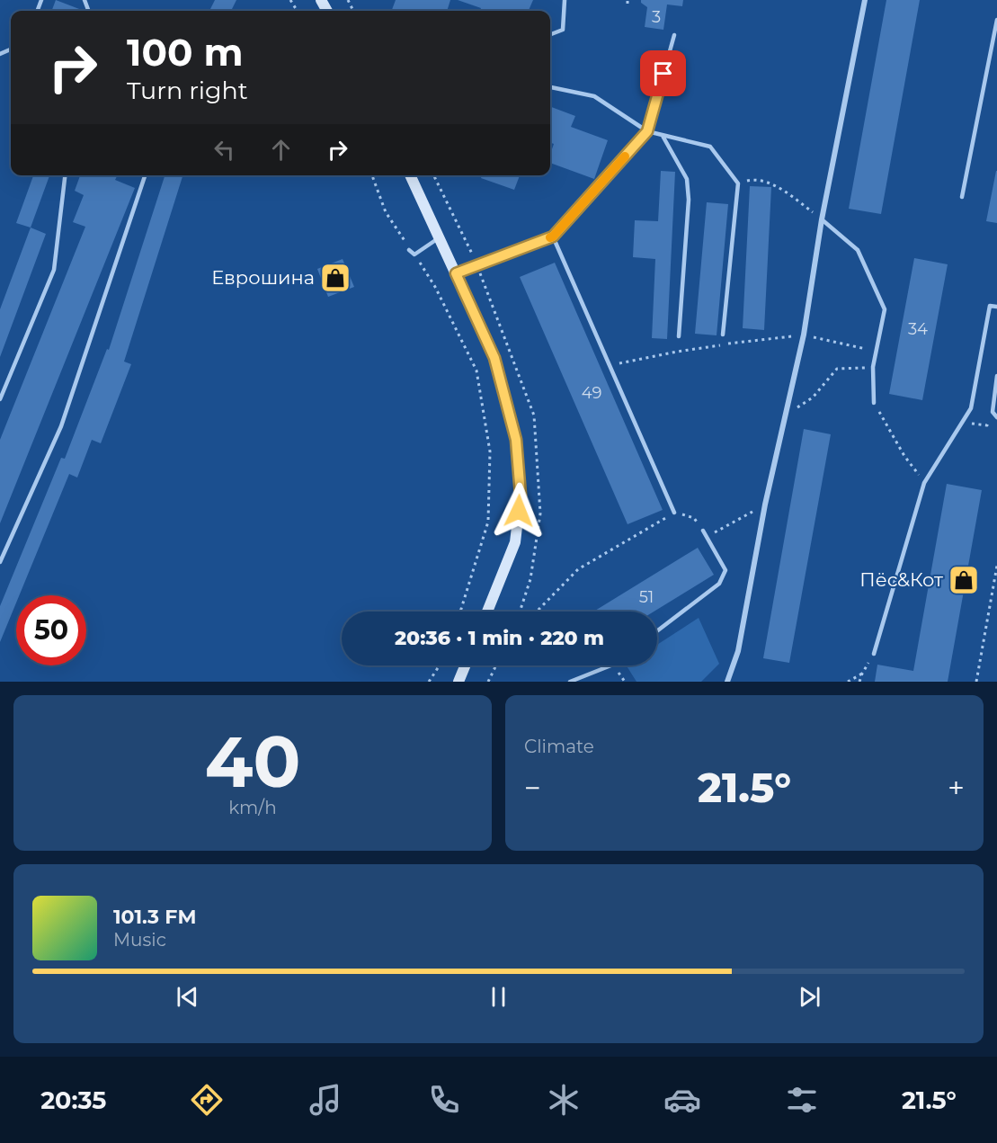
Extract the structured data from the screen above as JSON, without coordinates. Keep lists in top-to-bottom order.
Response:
{
  "places": {
    "shop": ["Еврошина", "Пёс&Кот"]
  },
  "house_numbers": [
    "3",
    "34",
    "49",
    "51"
  ],
  "page": {
    "turn": ["100 m", "Turn right"],
    "limit": "50",
    "trip": "20:36 · 1 min · 220 m",
    "tile": [
      ["40", "km/h"],
      "Climate"
    ],
    "heat": ["−", "21.5°", "+"],
    "song": ["101.3 FM", "Music"],
    "tabs": ["20:35", "21.5°"]
  }
}
